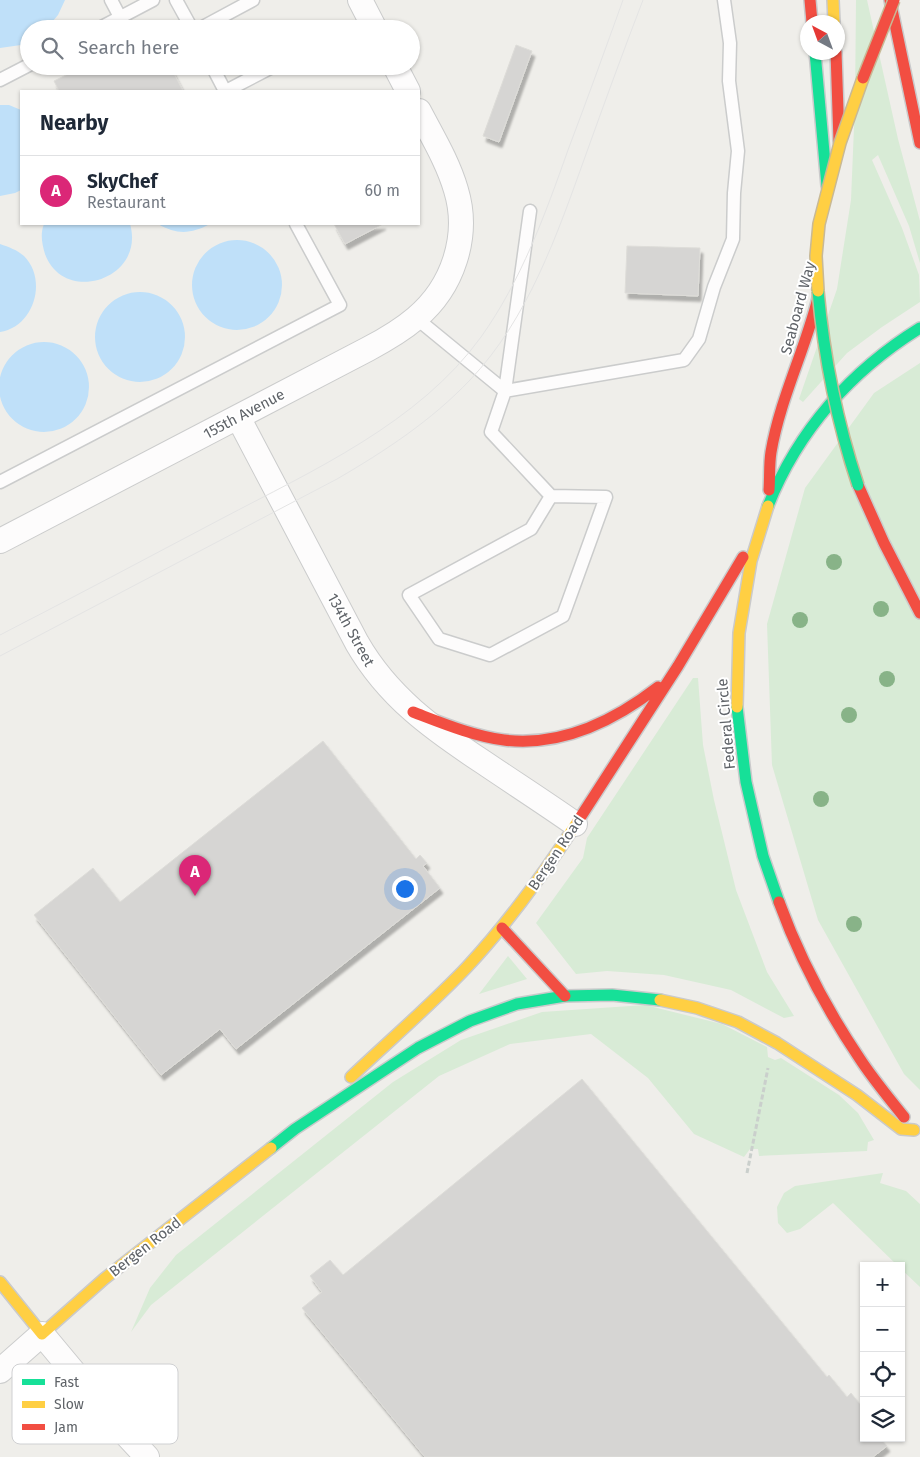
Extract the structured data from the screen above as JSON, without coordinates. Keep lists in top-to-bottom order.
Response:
{
  "streets": {
    "main road": ["Seaboard Way", "Federal Circle", "Bergen Road"],
    "street": ["155th Avenue", "134th Street"]
  },
  "crossings": [
    ["Seaboard Way", "Federal Circle"],
    ["155th Avenue", "134th Street"],
    ["134th Street", "Bergen Road"],
    ["Federal Circle", "Bergen Road"]
  ],
  "legend": ["Fast", "Slow", "Jam"],
  "north": "top left",
  "page": {
    "search": "Search here",
    "heading": "Nearby",
    "list": [
      {
        "mark": "A",
        "name": "SkyChef",
        "note": "Restaurant",
        "value": "60 m"
      }
    ],
    "pins": "A",
    "map_buttons": ["+", "−"]
  }
}
